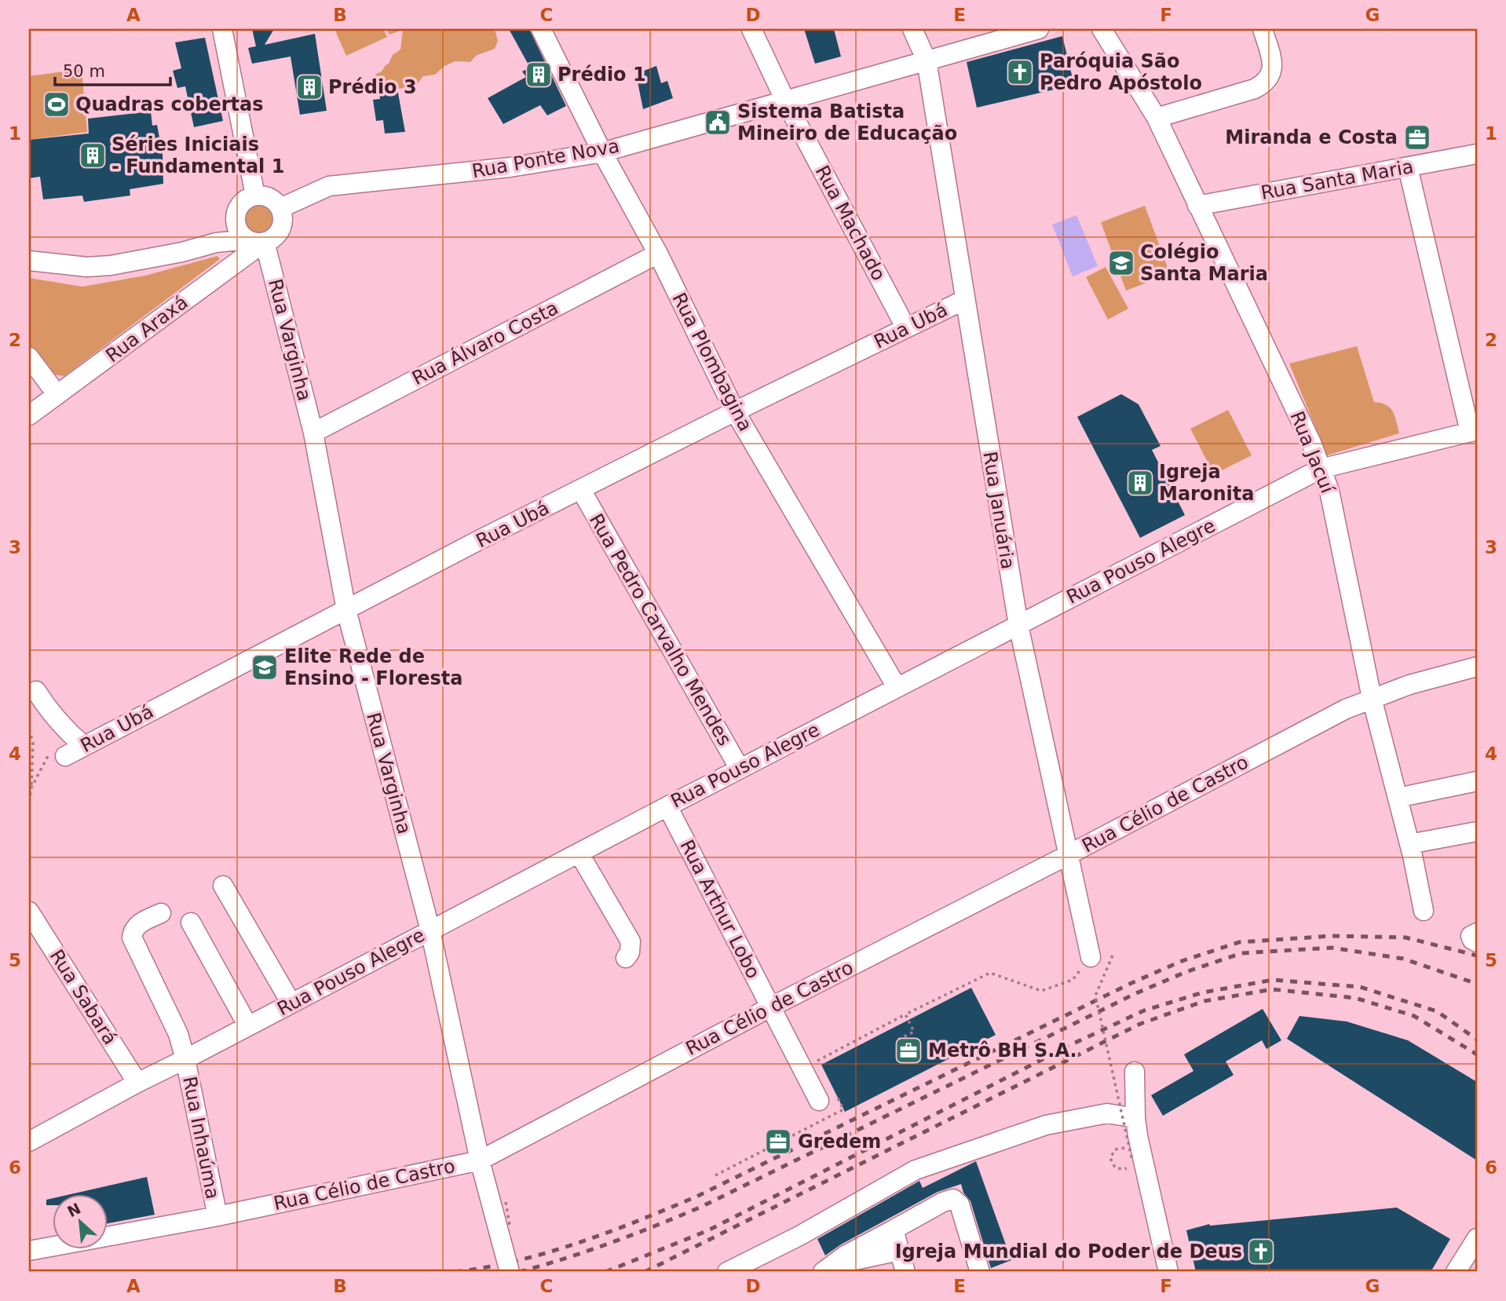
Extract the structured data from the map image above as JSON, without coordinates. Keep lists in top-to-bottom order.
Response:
{
  "streets": {
    "street": [
      "Rua Ponte Nova",
      "Rua Santa Maria",
      "Rua Machado",
      "Rua Ubá",
      "Rua Araxá",
      "Rua Varginha",
      "Rua Álvaro Costa",
      "Rua Plombagina",
      "Rua Jacuí",
      "Rua Januária",
      "Rua Pouso Alegre",
      "Rua Pedro Carvalho Mendes",
      "Rua Célio de Castro",
      "Rua Arthur Lobo",
      "Rua Sabará",
      "Rua Inhaúma"
    ]
  },
  "crossings": [
    ["Rua Ponte Nova", "Rua Machado"],
    ["Rua Ponte Nova", "Rua Araxá"],
    ["Rua Ponte Nova", "Rua Varginha"],
    ["Rua Ponte Nova", "Rua Plombagina"],
    ["Rua Ponte Nova", "Rua Januária"],
    ["Rua Santa Maria", "Rua Jacuí"],
    ["Rua Machado", "Rua Ubá"],
    ["Rua Ubá", "Rua Varginha"],
    ["Rua Ubá", "Rua Plombagina"],
    ["Rua Ubá", "Rua Januária"],
    ["Rua Ubá", "Rua Pedro Carvalho Mendes"],
    ["Rua Araxá", "Rua Varginha"],
    ["Rua Varginha", "Rua Álvaro Costa"],
    ["Rua Varginha", "Rua Pouso Alegre"],
    ["Rua Varginha", "Rua Célio de Castro"],
    ["Rua Álvaro Costa", "Rua Plombagina"],
    ["Rua Plombagina", "Rua Pouso Alegre"],
    ["Rua Jacuí", "Rua Pouso Alegre"],
    ["Rua Jacuí", "Rua Célio de Castro"],
    ["Rua Januária", "Rua Pouso Alegre"],
    ["Rua Januária", "Rua Célio de Castro"],
    ["Rua Pouso Alegre", "Rua Pedro Carvalho Mendes"],
    ["Rua Pouso Alegre", "Rua Arthur Lobo"],
    ["Rua Pouso Alegre", "Rua Sabará"],
    ["Rua Pouso Alegre", "Rua Inhaúma"],
    ["Rua Célio de Castro", "Rua Arthur Lobo"],
    ["Rua Célio de Castro", "Rua Inhaúma"]
  ],
  "places": {
    "church": ["Paróquia São Pedro Apóstolo", "Igreja Mundial do Poder de Deus"],
    "building": [
      "Prédio 1",
      "Prédio 3",
      "Séries Iniciais - Fundamental 1",
      "Igreja Maronita"
    ],
    "sports": ["Quadras cobertas"],
    "public building": ["Sistema Batista Mineiro de Educação"],
    "office": ["Miranda e Costa", "Metrô BH S.A.", "Gredem"],
    "school or university": ["Colégio Santa Maria", "Elite Rede de Ensino - Floresta"]
  },
  "scale_bar": "50 m",
  "north": "top left",
  "grid": {
    "columns": [
      "A",
      "B",
      "C",
      "D",
      "E",
      "F",
      "G"
    ],
    "rows": [
      "1",
      "2",
      "3",
      "4",
      "5",
      "6"
    ]
  }
}
